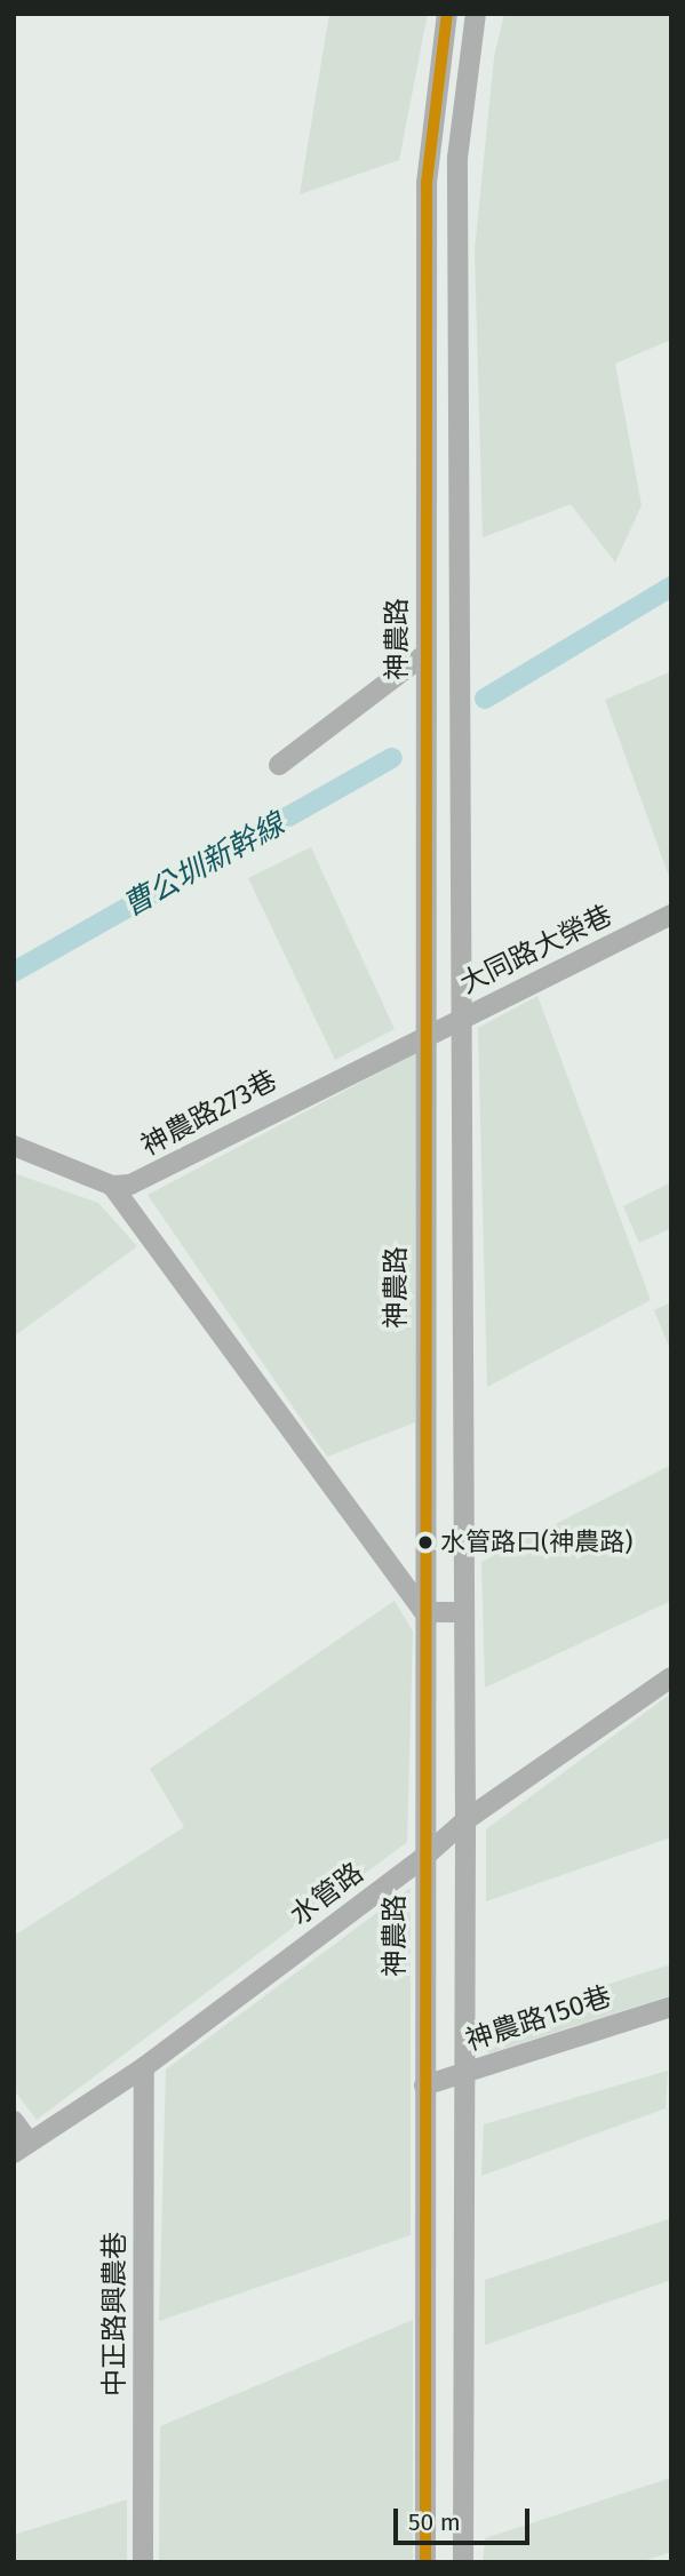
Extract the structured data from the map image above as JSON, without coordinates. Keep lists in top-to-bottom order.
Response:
{
  "streets": {
    "street": [
      "神農路",
      "大同路大榮巷",
      "神農路273巷",
      "水管路",
      "神農路150巷",
      "中正路興農巷"
    ]
  },
  "crossings": [
    ["神農路", "大同路大榮巷"],
    ["神農路", "神農路273巷"],
    ["神農路", "水管路"],
    ["神農路", "神農路150巷"],
    ["大同路大榮巷", "神農路273巷"],
    ["水管路", "中正路興農巷"]
  ],
  "water": ["曹公圳新幹線"],
  "places": ["水管路口(神農路)"],
  "scale_bar": "50 m"
}
